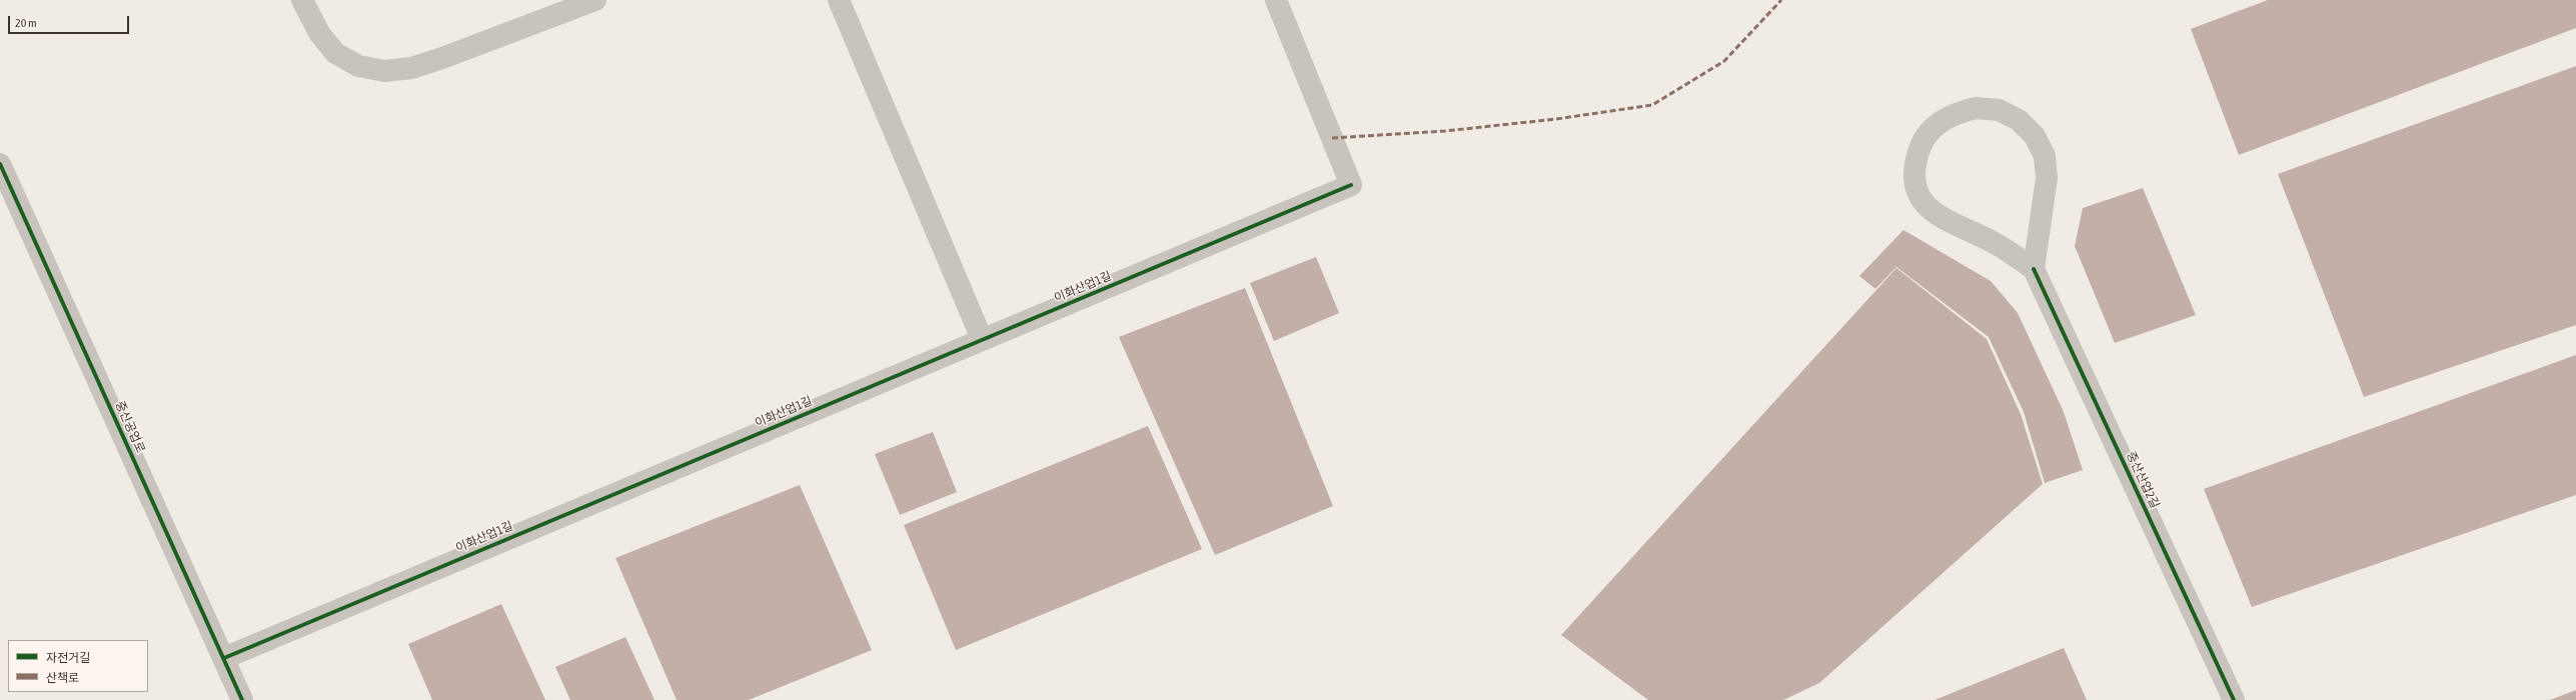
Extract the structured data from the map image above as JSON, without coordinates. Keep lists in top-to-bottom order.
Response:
{
  "streets": {
    "street": ["이화산업1길", "중산공업로", "중산산업2길"]
  },
  "crossings": [
    ["이화산업1길", "중산공업로"]
  ],
  "legend": ["자전거길", "산책로"],
  "scale_bar": "20 m"
}
